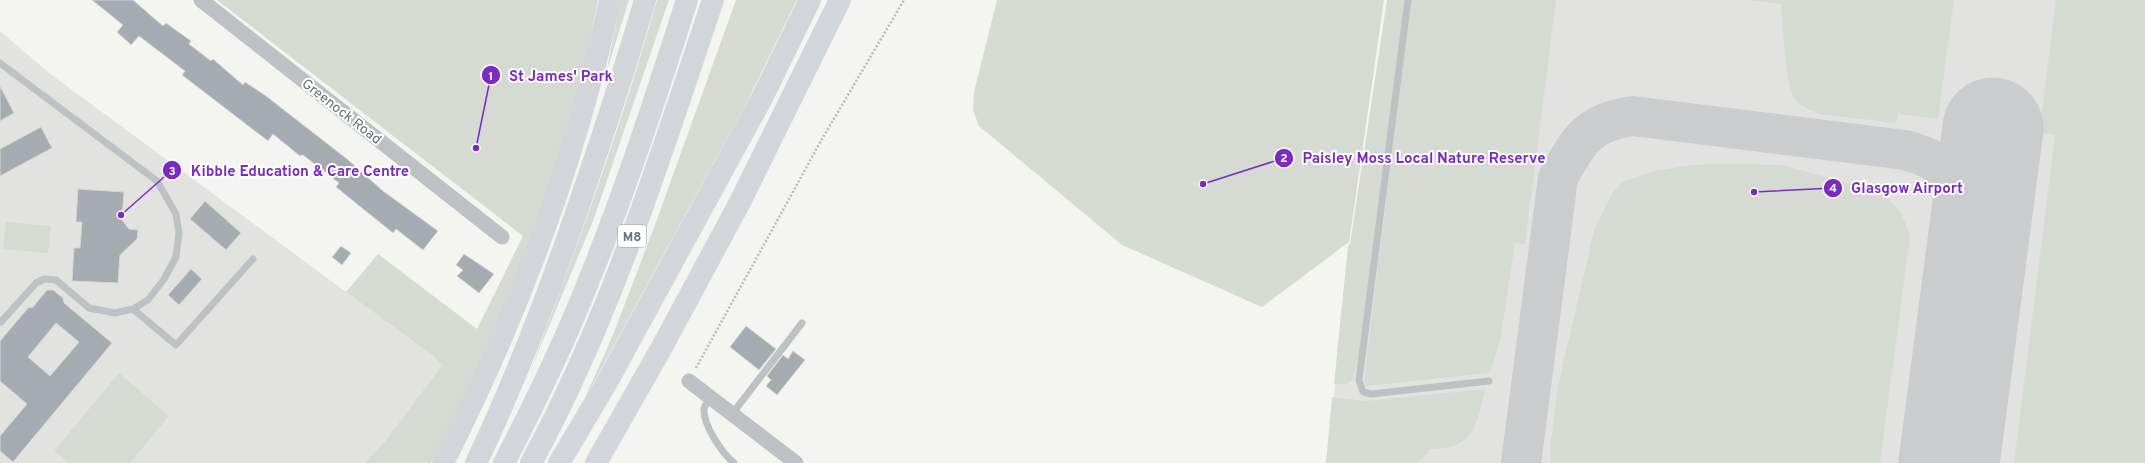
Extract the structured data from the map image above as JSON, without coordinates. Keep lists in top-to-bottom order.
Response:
{
  "streets": {
    "highway": ["M8"],
    "street": ["Greenock Road"]
  },
  "places": [
    "St James' Park",
    "Paisley Moss Local Nature Reserve",
    "Glasgow Airport",
    "Kibble Education & Care Centre"
  ]
}
